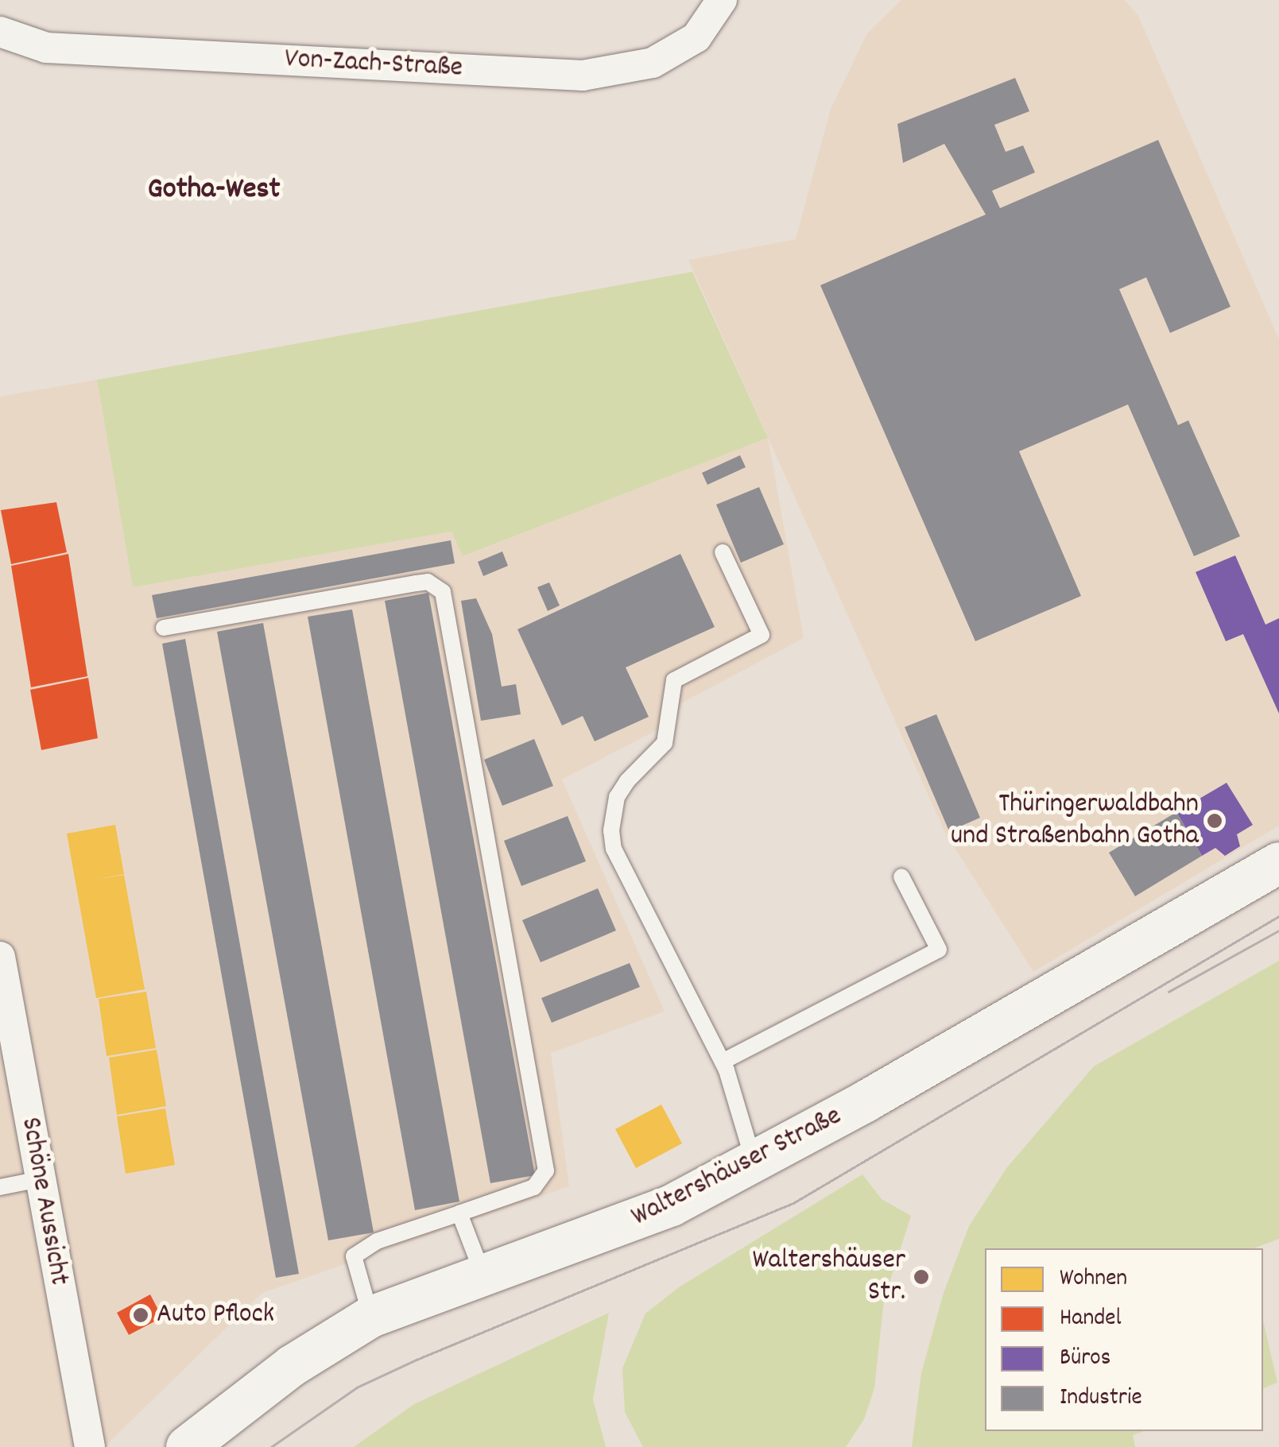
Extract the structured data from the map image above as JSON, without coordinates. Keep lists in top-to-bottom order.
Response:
{
  "streets": {
    "main road": ["Waltershäuser Straße"],
    "street": ["Von-Zach-Straße", "Schöne Aussicht"]
  },
  "districts": ["Gotha-West"],
  "places": ["Thüringerwaldbahn und Straßenbahn Gotha", "Waltershäuser Str.", "Auto Pflock"],
  "legend": [
    "Wohnen",
    "Handel",
    "Büros",
    "Industrie"
  ]
}
